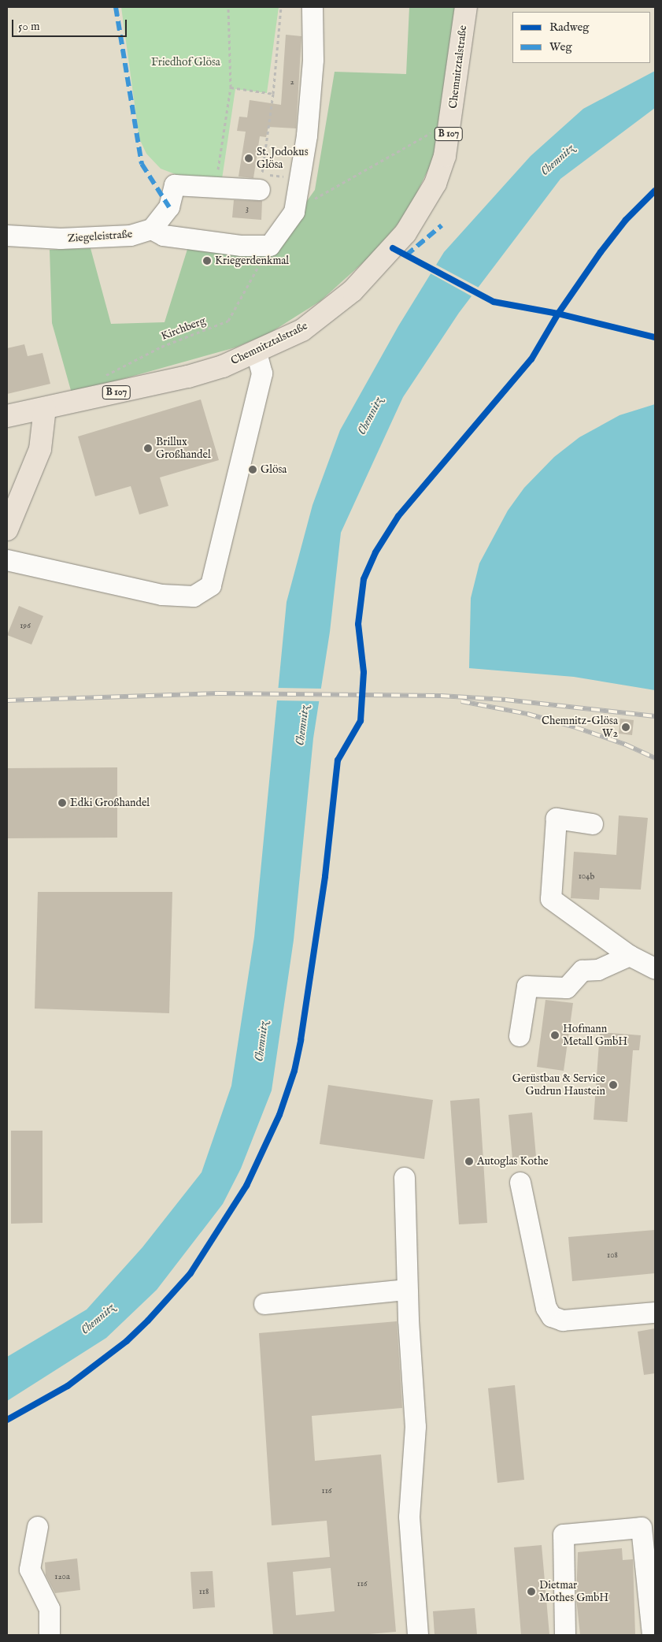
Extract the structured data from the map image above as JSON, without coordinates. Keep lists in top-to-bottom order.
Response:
{
  "streets": {
    "main road": ["Chemnitztalstraße", "B 107"],
    "street": ["Ziegeleistraße"],
    "path": ["Kirchberg"]
  },
  "water": ["Chemnitz"],
  "parks": ["Friedhof Glösa"],
  "places": [
    "St. Jodokus Glösa",
    "Kriegerdenkmal",
    "Brillux Großhandel",
    "Glösa",
    "Chemnitz-Glösa W2",
    "Edki Großhandel",
    "Hofmann Metall GmbH",
    "Gerüstbau & Service Gudrun Haustein",
    "Autoglas Kothe",
    "Dietmar Mothes GmbH"
  ],
  "house_numbers": [
    "2",
    "3",
    "196",
    "104b",
    "108",
    "116",
    "120a",
    "116",
    "118"
  ],
  "legend": ["Radweg", "Weg"],
  "scale_bar": "50 m"
}
